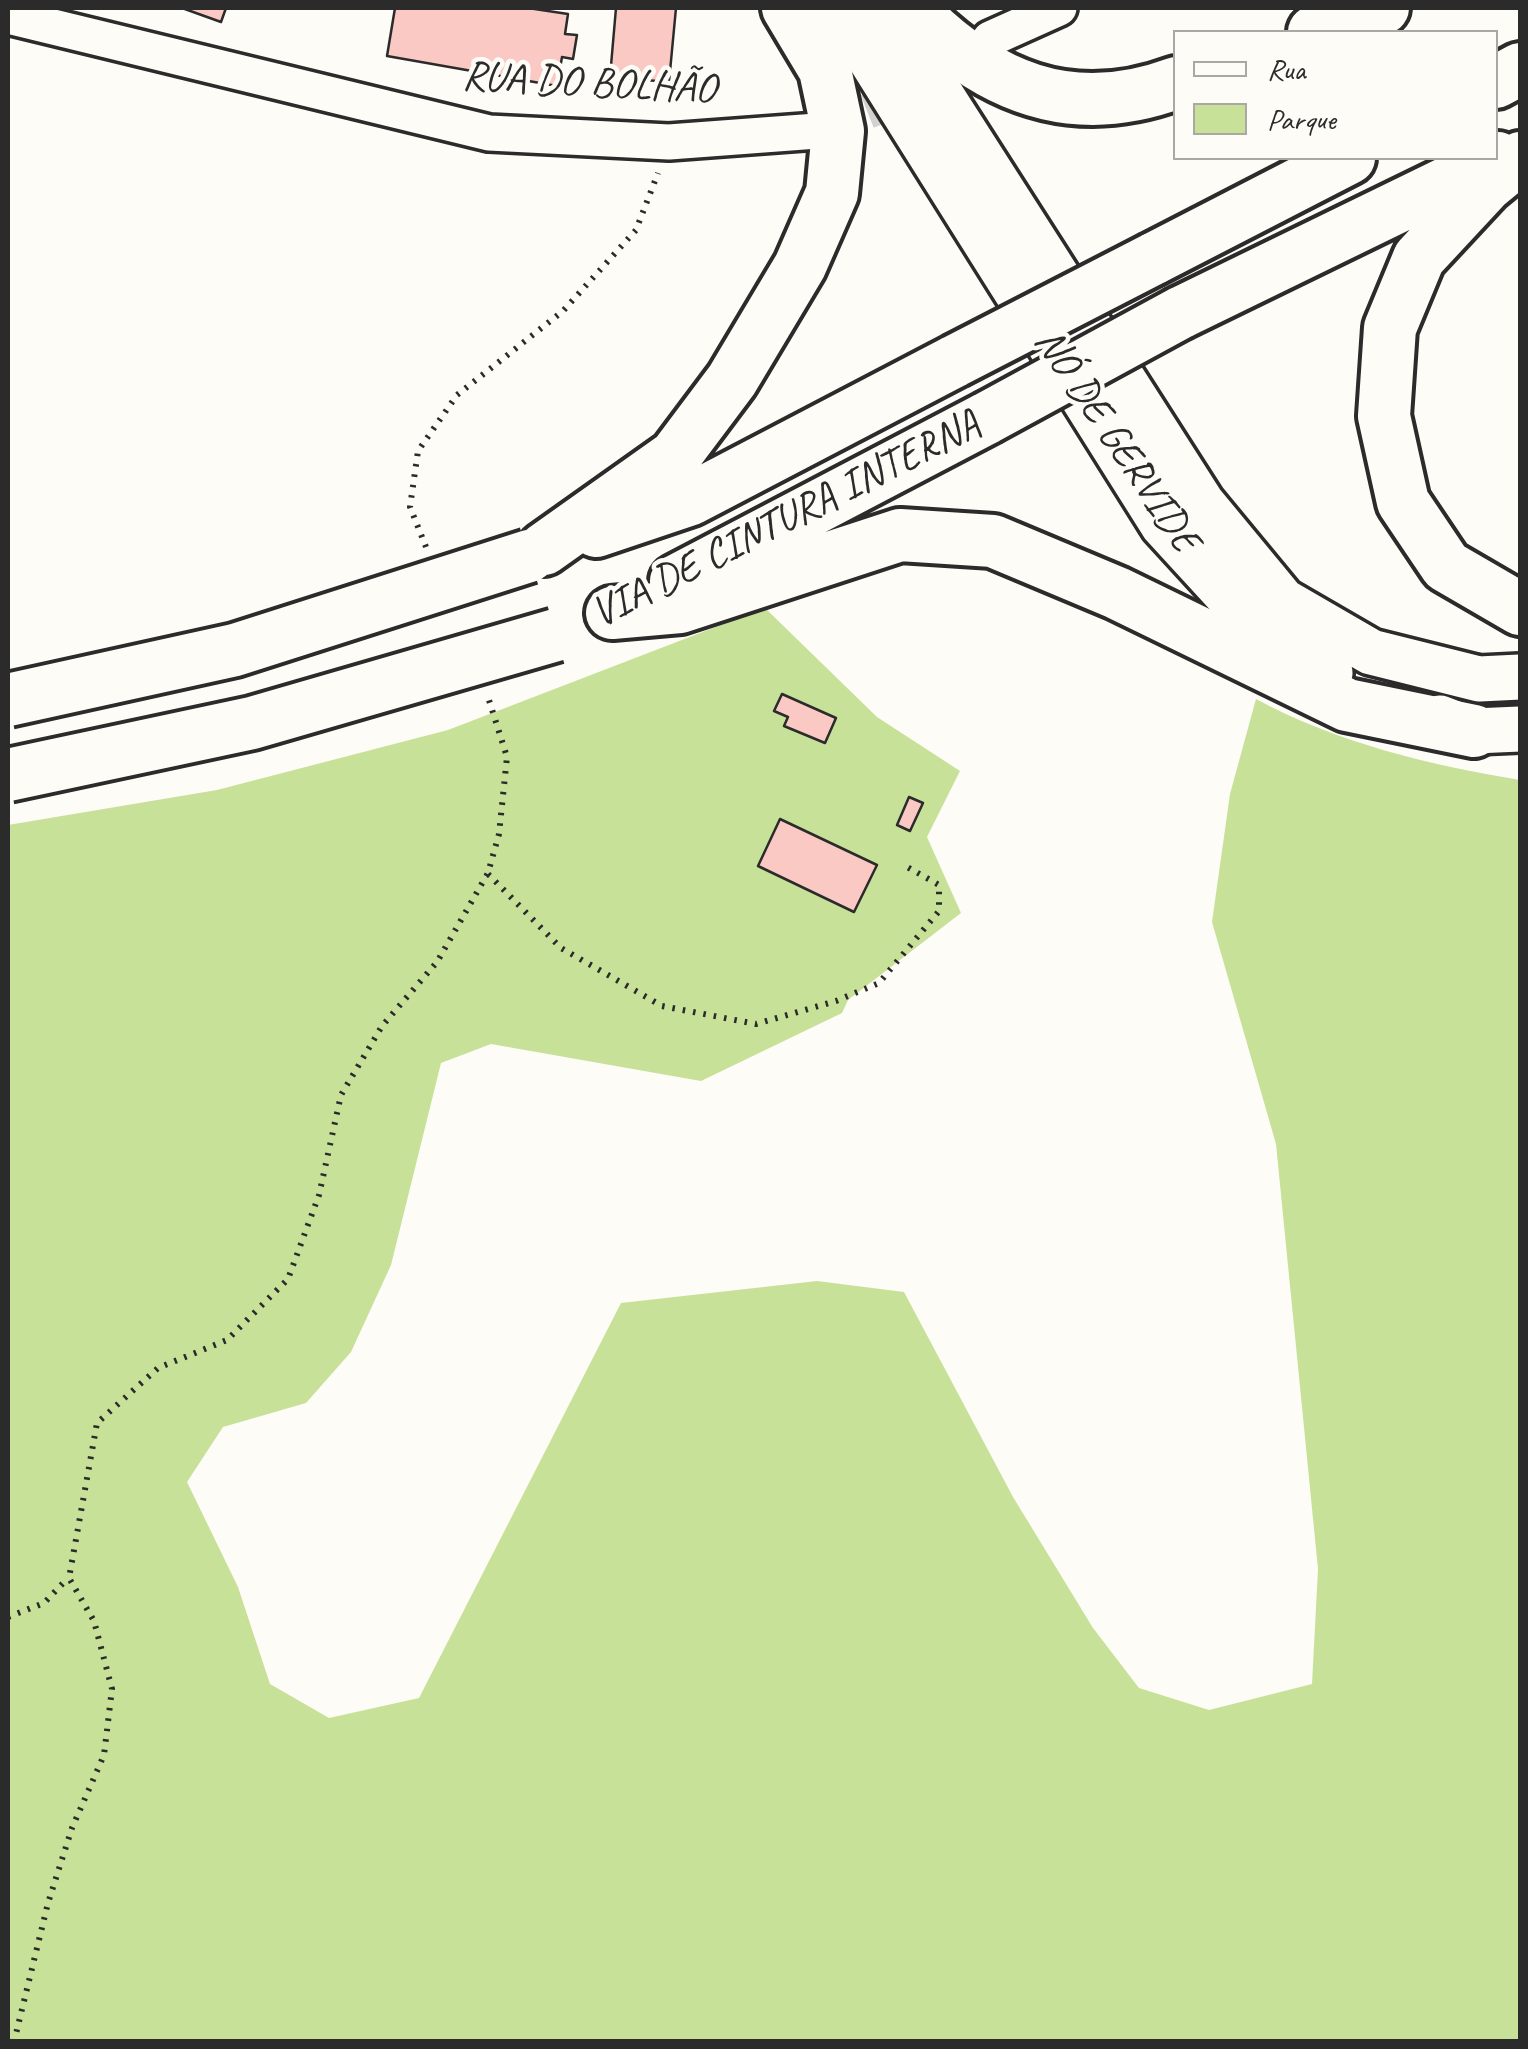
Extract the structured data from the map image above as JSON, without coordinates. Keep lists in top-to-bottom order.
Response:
{
  "streets": {
    "highway": ["VIA DE CINTURA INTERNA"],
    "main road": ["NÓ DE GERVIDE"],
    "street": ["RUA DO BOLHÃO"]
  },
  "legend": ["Rua", "Parque"]
}
